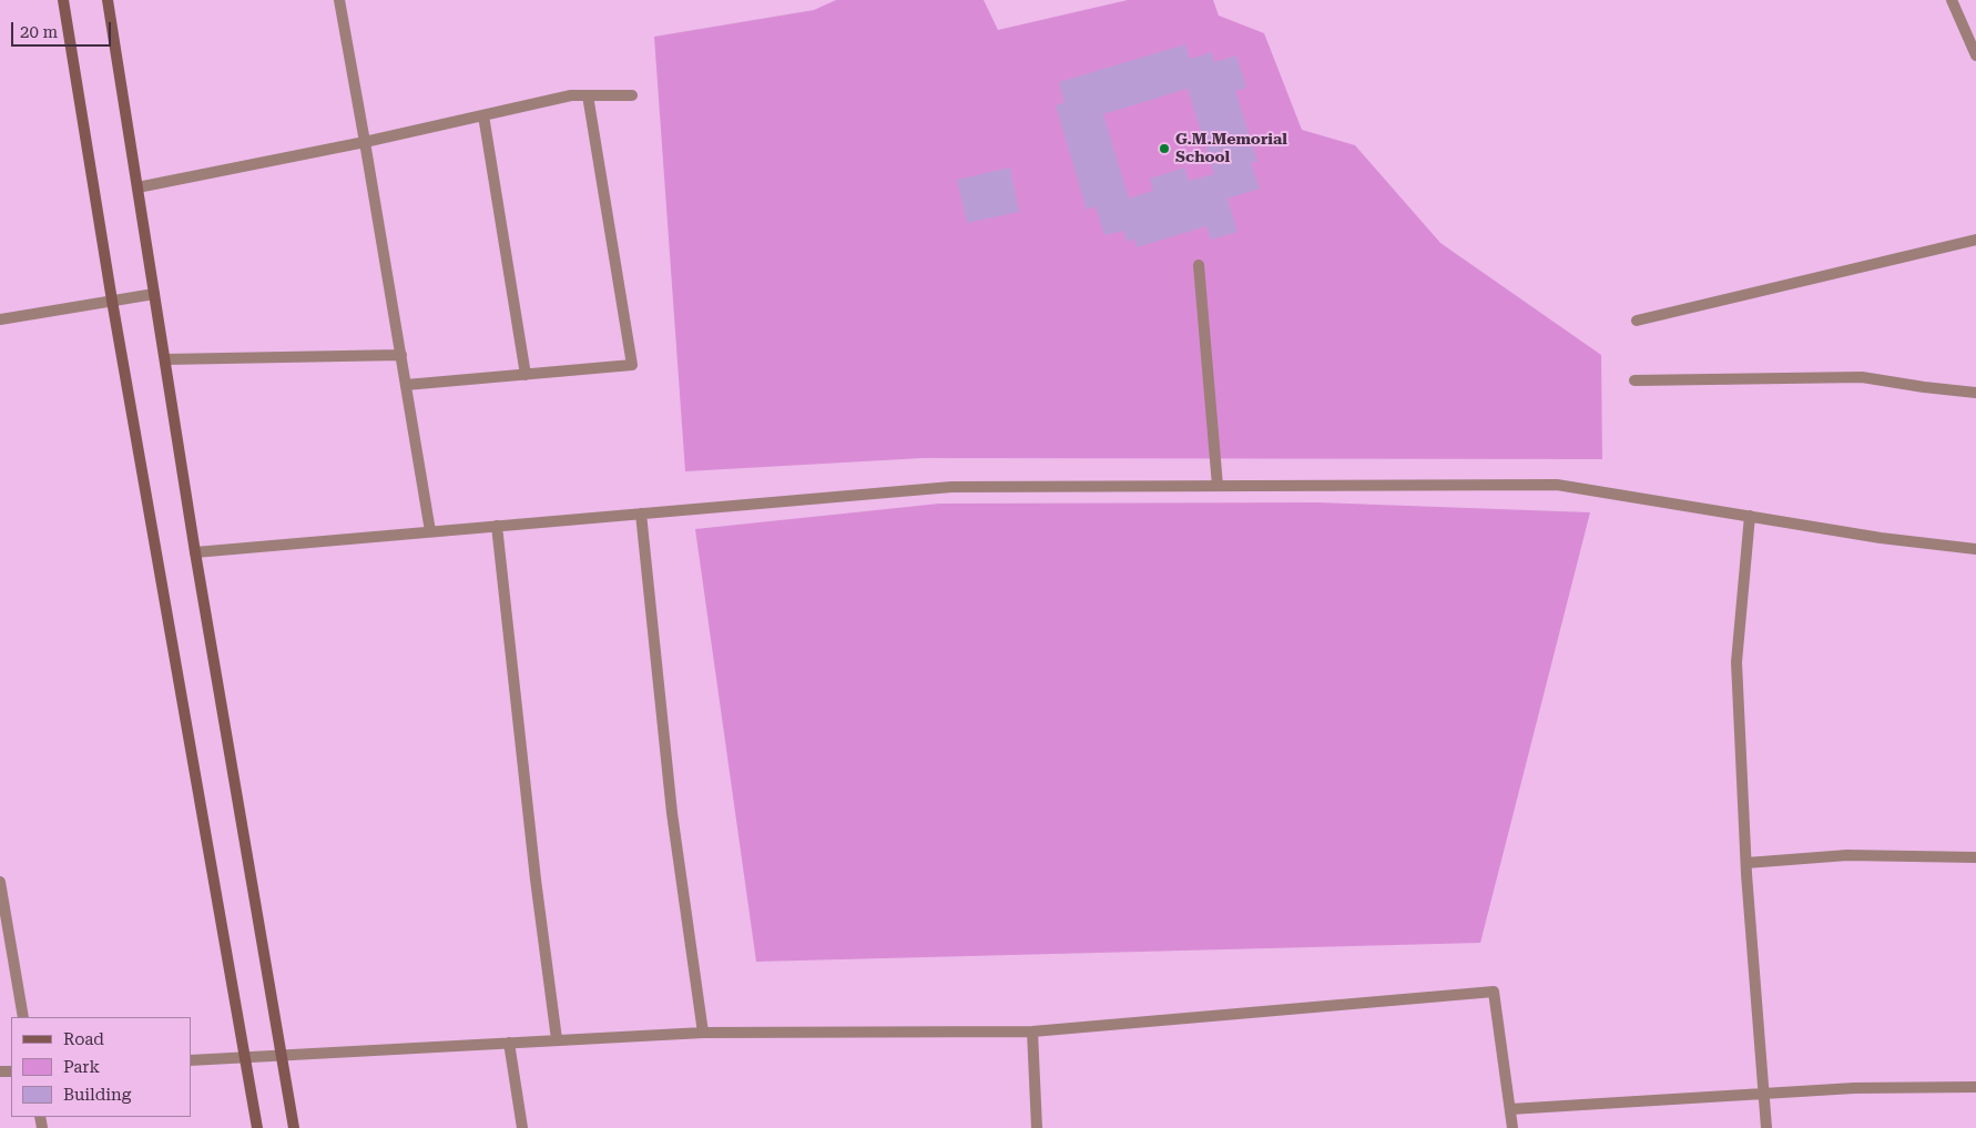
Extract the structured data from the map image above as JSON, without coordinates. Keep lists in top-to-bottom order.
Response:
{
  "places": ["G.M.Memorial School"],
  "legend": ["Road", "Park", "Building"],
  "scale_bar": "20 m"
}
